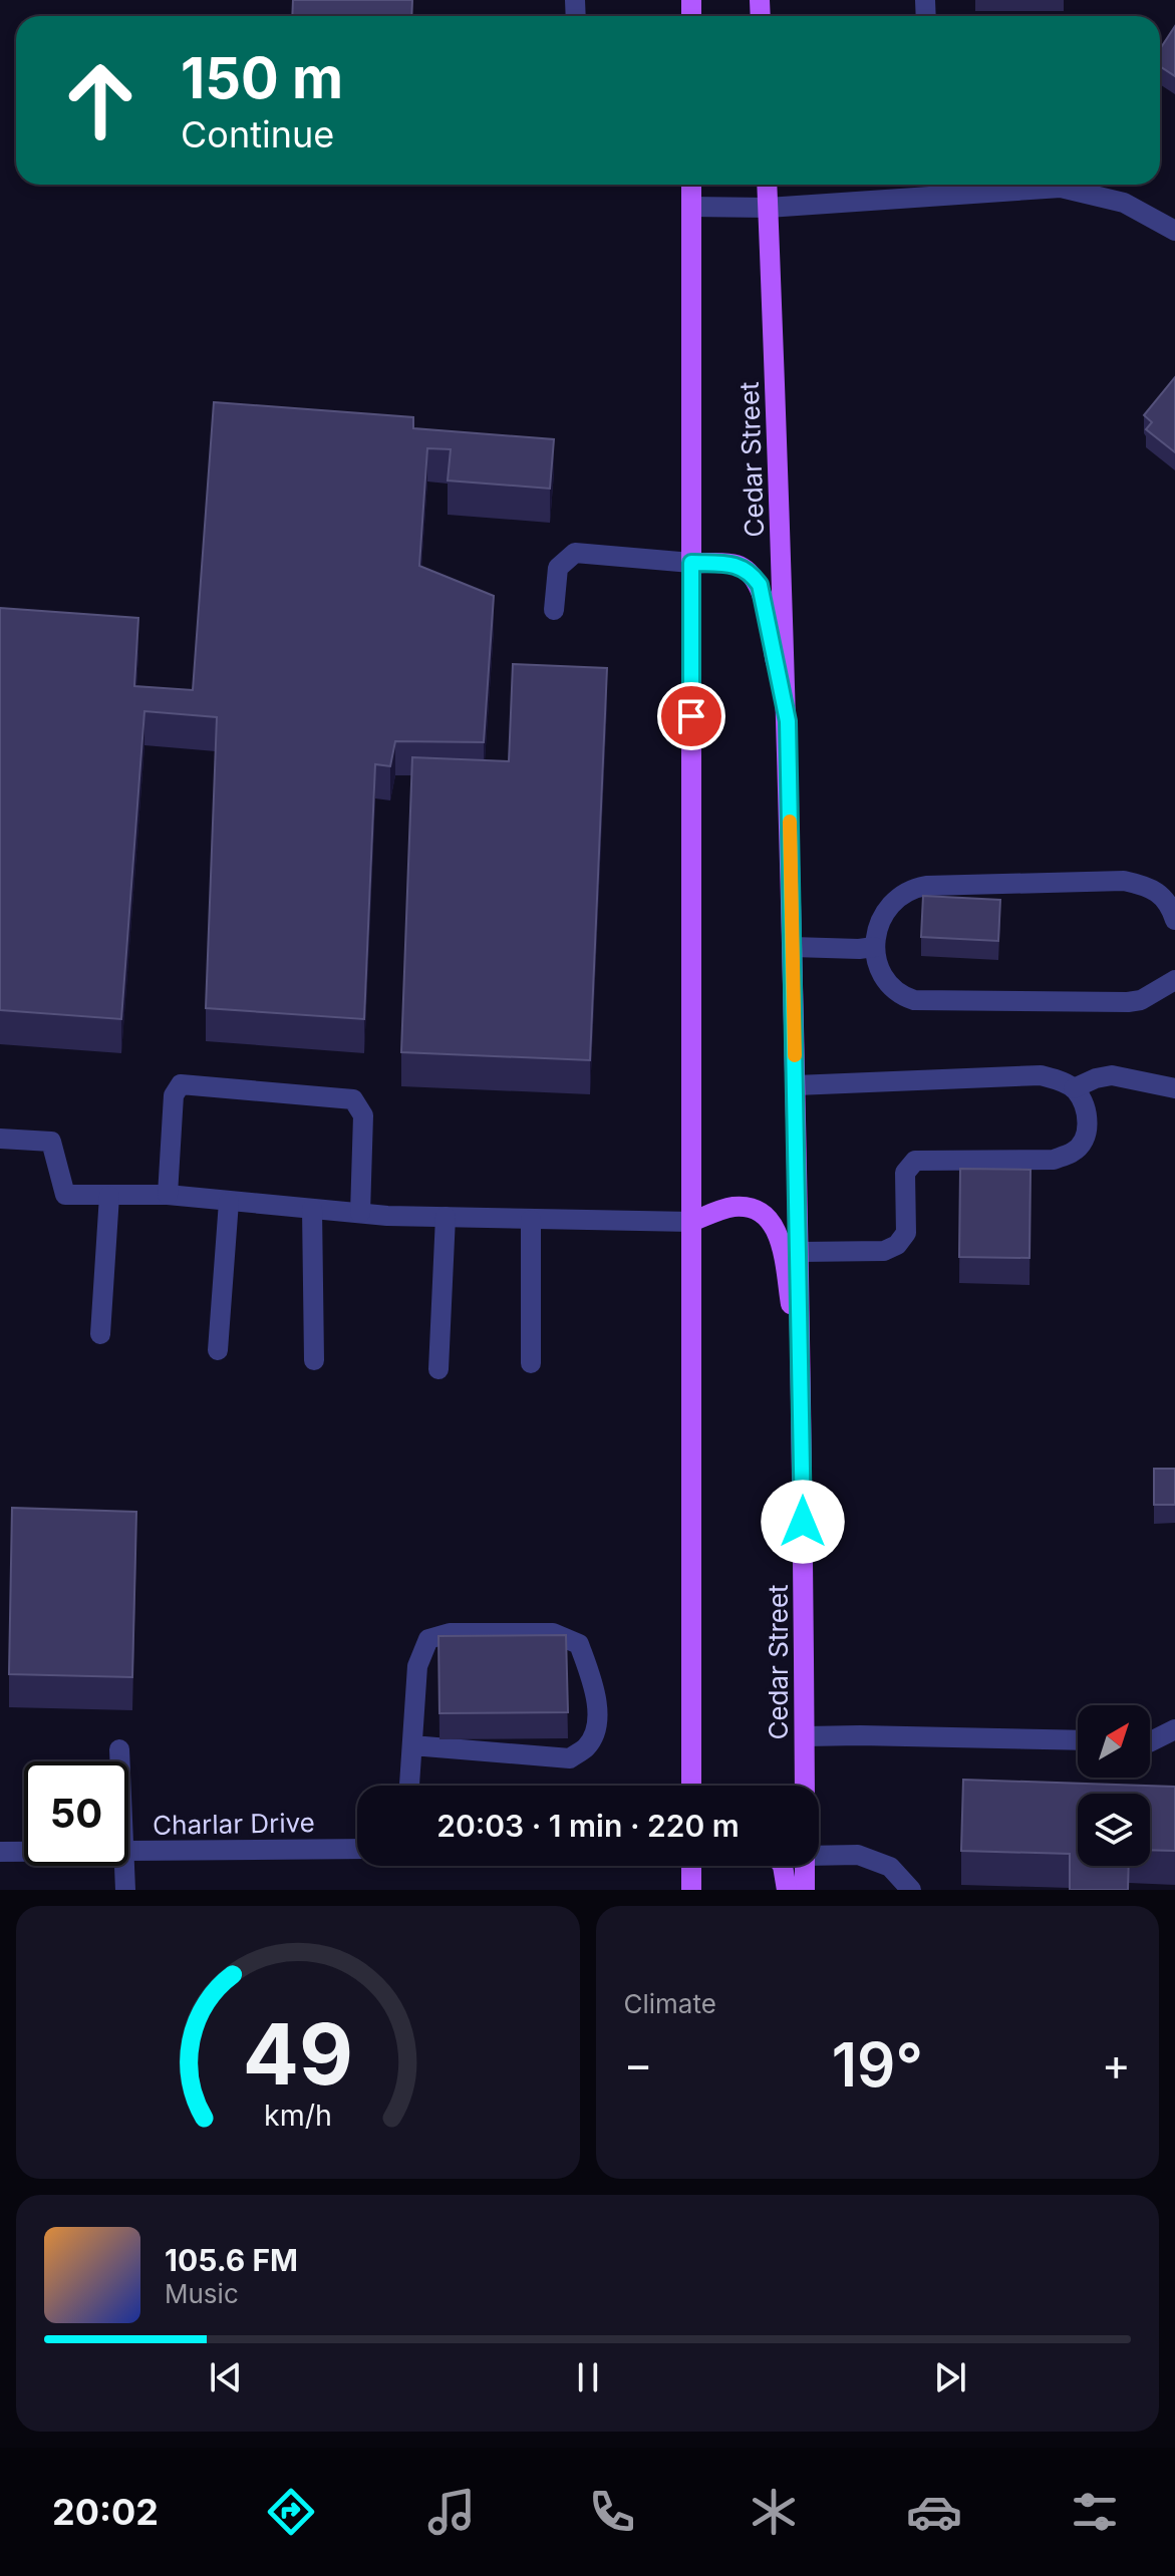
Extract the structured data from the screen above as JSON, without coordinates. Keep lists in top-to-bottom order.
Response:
{
  "streets": {
    "main road": ["Cedar Street"],
    "street": ["Charlar Drive"]
  },
  "north": "top right",
  "page": {
    "turn": ["150 m", "Continue"],
    "limit": "50",
    "trip": "20:03 · 1 min · 220 m",
    "tile": "Climate",
    "heat": ["−", "19°", "+"],
    "song": ["105.6 FM", "Music"],
    "tabs": "20:02",
    "gauge": ["49", "km/h"]
  }
}
